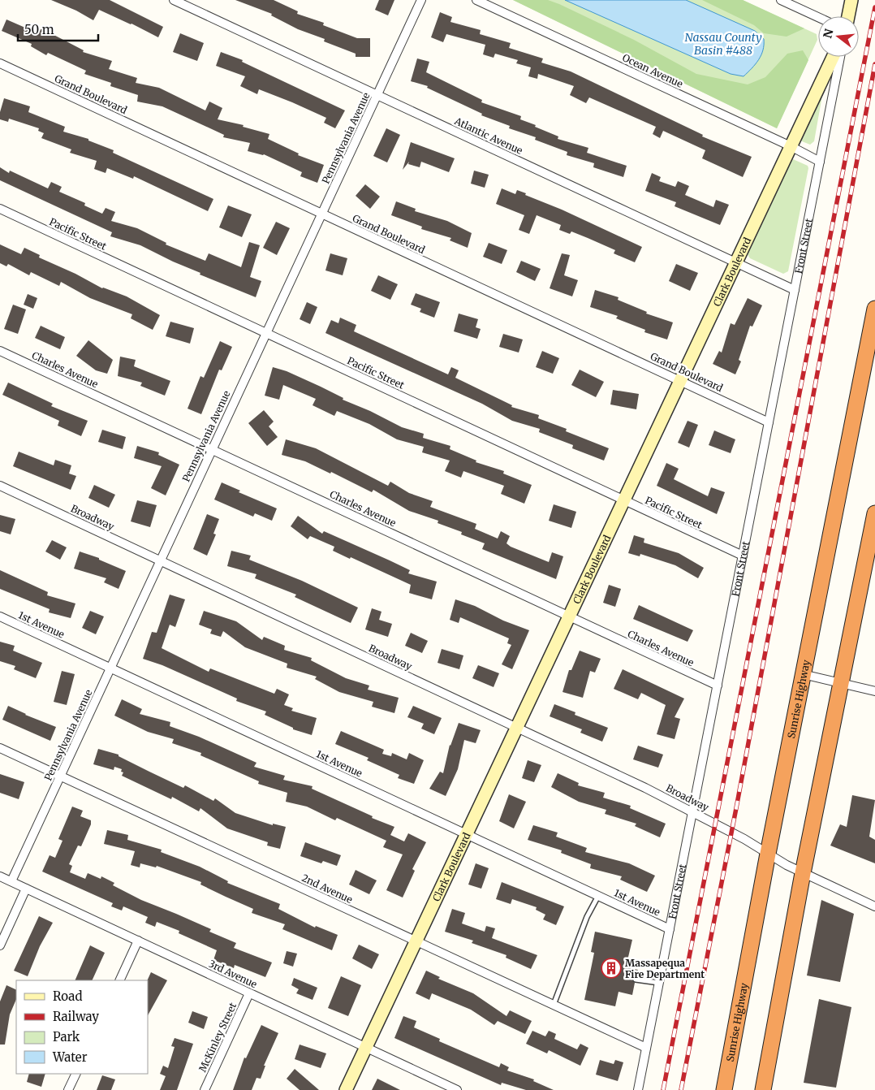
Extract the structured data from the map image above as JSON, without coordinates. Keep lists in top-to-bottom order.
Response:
{
  "streets": {
    "highway": ["Sunrise Highway"],
    "street": [
      "Ocean Avenue",
      "Grand Boulevard",
      "Atlantic Avenue",
      "Pennsylvania Avenue",
      "Pacific Street",
      "Front Street",
      "Clark Boulevard",
      "Charles Avenue",
      "Broadway",
      "1st Avenue",
      "2nd Avenue",
      "3rd Avenue",
      "McKinley Street"
    ]
  },
  "crossings": [
    ["Ocean Avenue", "Front Street"],
    ["Ocean Avenue", "Clark Boulevard"],
    ["Grand Boulevard", "Pennsylvania Avenue"],
    ["Grand Boulevard", "Front Street"],
    ["Grand Boulevard", "Clark Boulevard"],
    ["Atlantic Avenue", "Pennsylvania Avenue"],
    ["Atlantic Avenue", "Front Street"],
    ["Atlantic Avenue", "Clark Boulevard"],
    ["Pennsylvania Avenue", "Pacific Street"],
    ["Pennsylvania Avenue", "Charles Avenue"],
    ["Pennsylvania Avenue", "Broadway"],
    ["Pennsylvania Avenue", "1st Avenue"],
    ["Pennsylvania Avenue", "2nd Avenue"],
    ["Pennsylvania Avenue", "3rd Avenue"],
    ["Pacific Street", "Front Street"],
    ["Pacific Street", "Clark Boulevard"],
    ["Front Street", "Charles Avenue"],
    ["Front Street", "Broadway"],
    ["Front Street", "1st Avenue"],
    ["Front Street", "2nd Avenue"],
    ["Clark Boulevard", "Charles Avenue"],
    ["Clark Boulevard", "Broadway"],
    ["Clark Boulevard", "1st Avenue"],
    ["Clark Boulevard", "2nd Avenue"],
    ["Clark Boulevard", "3rd Avenue"],
    ["Broadway", "Sunrise Highway"],
    ["3rd Avenue", "McKinley Street"]
  ],
  "water": ["Nassau County Basin #488"],
  "places": {
    "building": ["Massapequa Fire Department"]
  },
  "legend": [
    "Road",
    "Railway",
    "Park",
    "Water"
  ],
  "scale_bar": "50 m",
  "north": "left"
}
